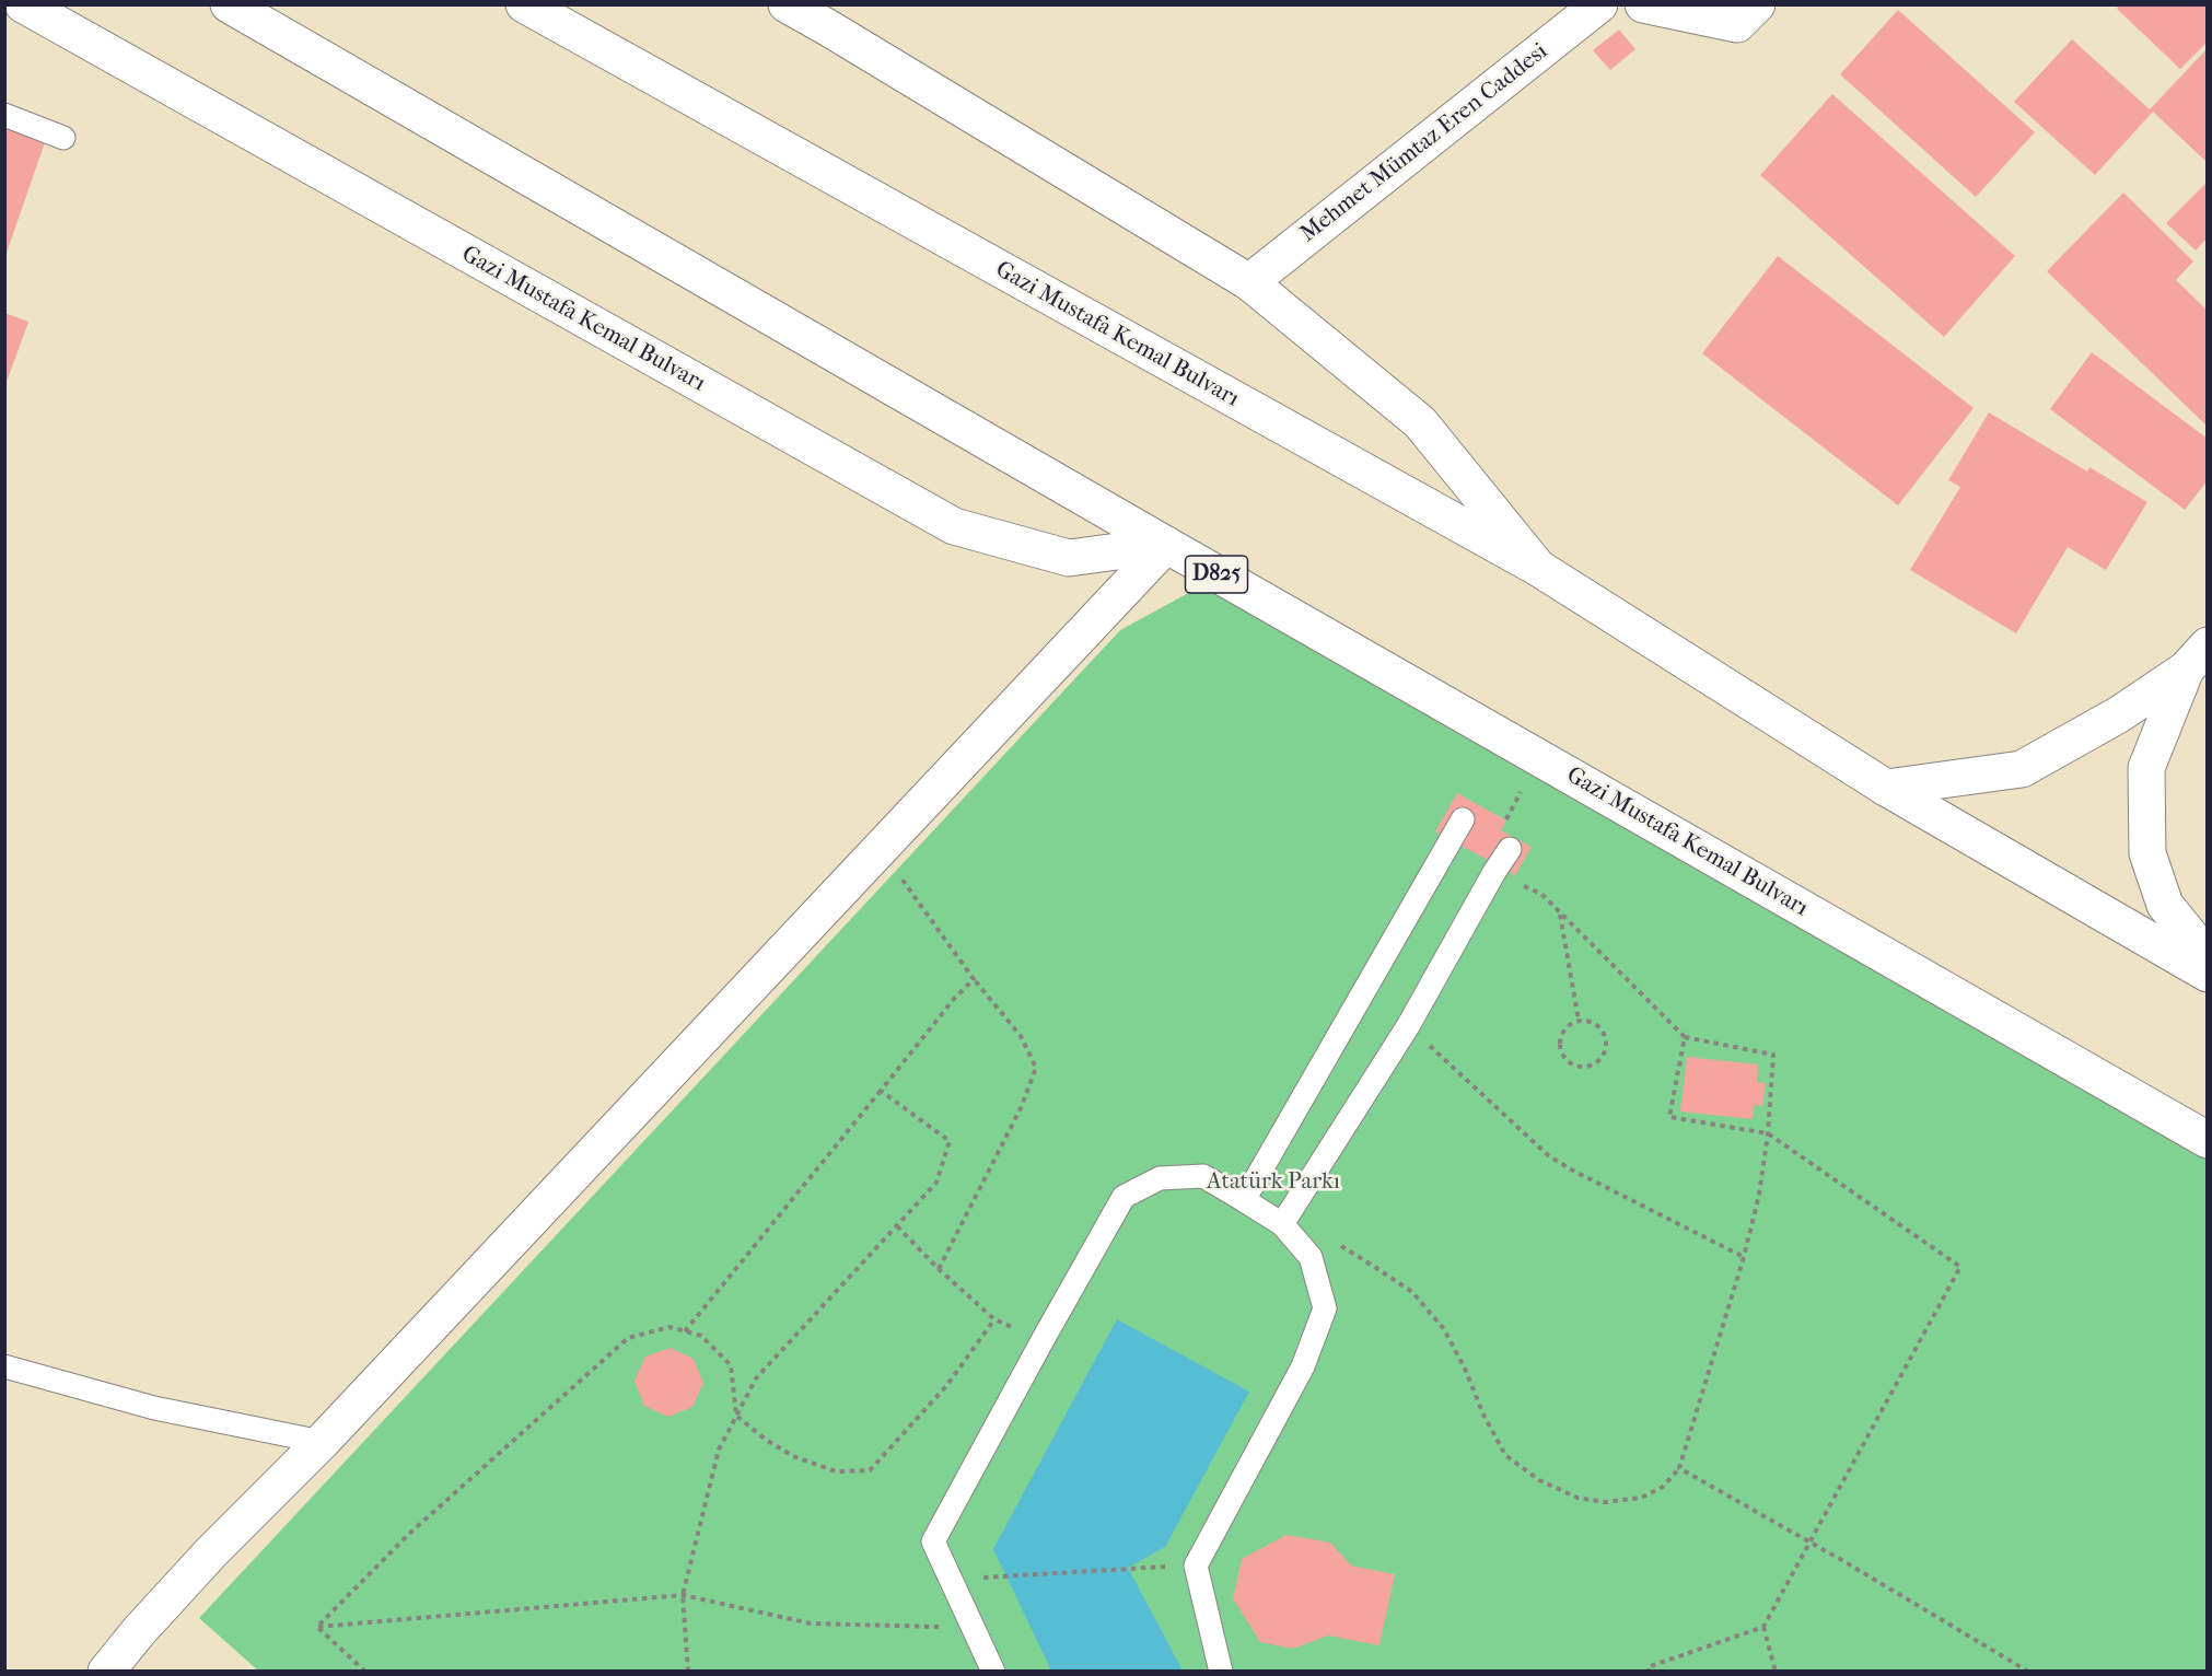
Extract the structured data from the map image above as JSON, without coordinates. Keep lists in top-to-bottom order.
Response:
{
  "streets": {
    "main road": ["Mehmet Mümtaz Eren Caddesi", "Gazi Mustafa Kemal Bulvarı", "D825"]
  },
  "crossings": [
    ["Mehmet Mümtaz Eren Caddesi", "Gazi Mustafa Kemal Bulvarı"]
  ],
  "parks": ["Atatürk Parkı"]
}
